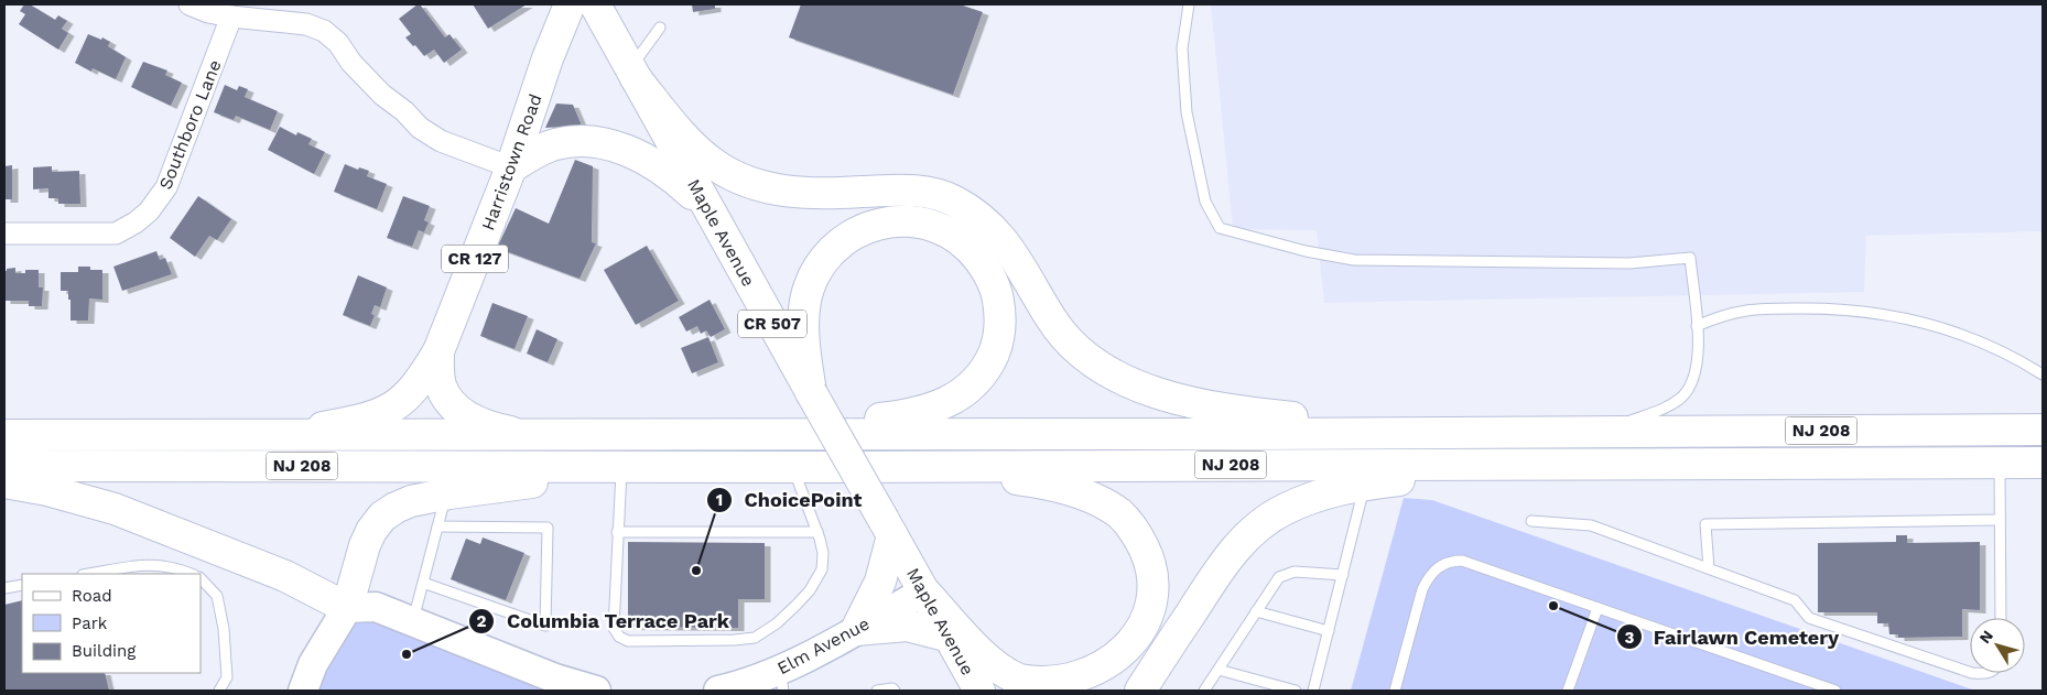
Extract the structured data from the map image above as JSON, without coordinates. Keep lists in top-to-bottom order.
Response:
{
  "streets": {
    "main road": [
      "Harristown Road",
      "Maple Avenue",
      "CR 127",
      "CR 507",
      "NJ 208",
      "Elm Avenue"
    ],
    "street": ["Southboro Lane"]
  },
  "crossings": [
    ["Maple Avenue", "Elm Avenue"]
  ],
  "places": ["ChoicePoint", "Fairlawn Cemetery", "Columbia Terrace Park"],
  "legend": ["Road", "Park", "Building"],
  "north": "top left"
}
